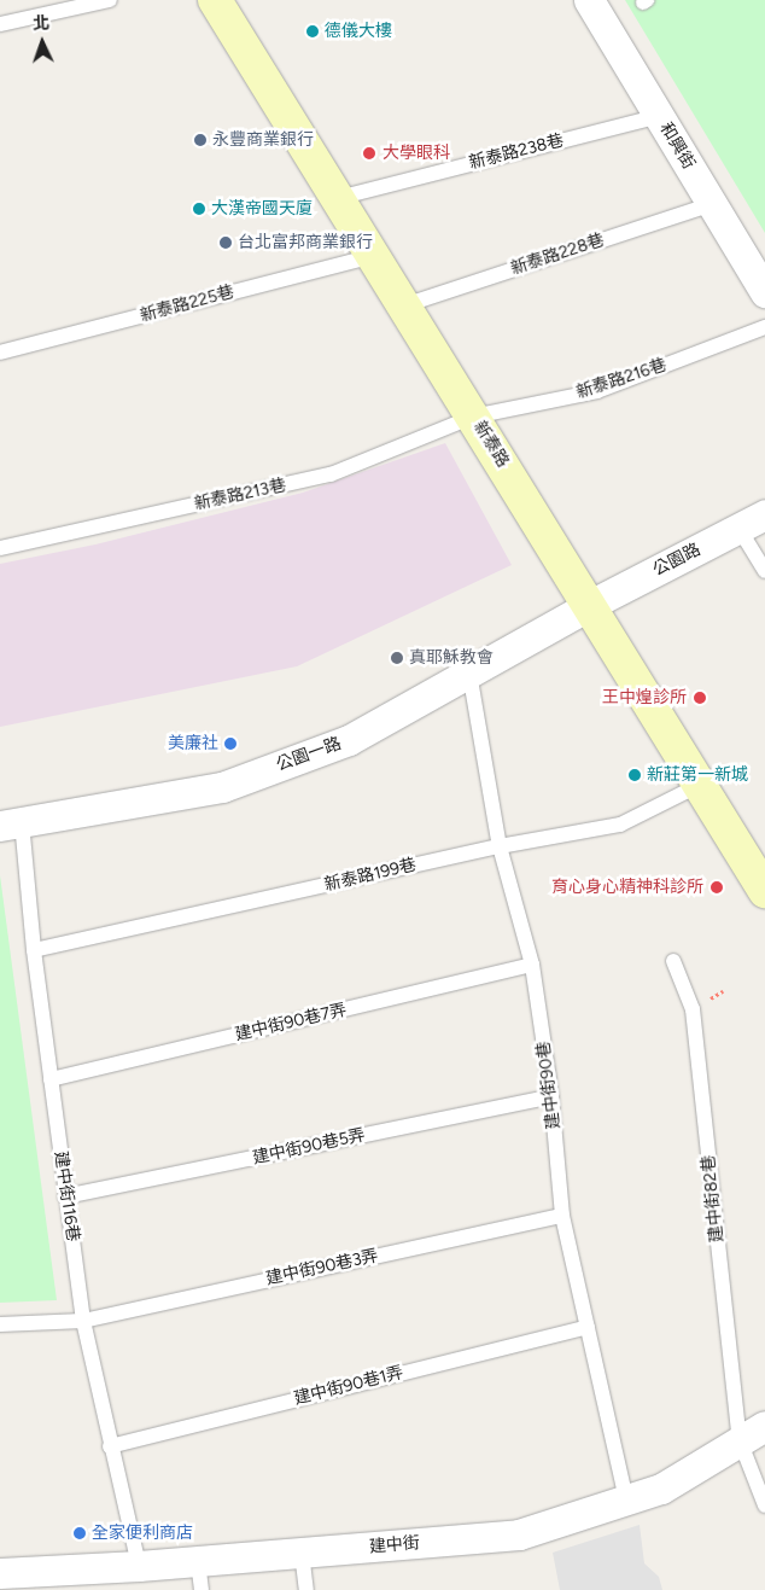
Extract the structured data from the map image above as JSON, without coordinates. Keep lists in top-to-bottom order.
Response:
{
  "streets": {
    "main road": ["新泰路"],
    "street": [
      "和興街",
      "公園路",
      "公園一路",
      "建中街"
    ],
    "lane": [
      "新泰路238巷",
      "新泰路228巷",
      "新泰路225巷",
      "新泰路216巷",
      "新泰路213巷",
      "新泰路199巷",
      "建中街90巷7弄",
      "建中街90巷",
      "建中街90巷5弄",
      "建中街116巷",
      "建中街82巷",
      "建中街90巷3弄",
      "建中街90巷1弄"
    ]
  },
  "crossings": [
    ["和興街", "新泰路238巷"],
    ["和興街", "新泰路228巷"],
    ["新泰路238巷", "新泰路"],
    ["新泰路228巷", "新泰路"],
    ["新泰路225巷", "新泰路"],
    ["新泰路216巷", "新泰路"],
    ["新泰路216巷", "新泰路213巷"],
    ["新泰路", "新泰路213巷"],
    ["新泰路", "公園路"],
    ["新泰路", "公園一路"],
    ["新泰路", "新泰路199巷"],
    ["公園路", "公園一路"],
    ["公園一路", "建中街90巷"],
    ["公園一路", "建中街116巷"],
    ["新泰路199巷", "建中街90巷"],
    ["新泰路199巷", "建中街116巷"],
    ["建中街90巷7弄", "建中街90巷"],
    ["建中街90巷7弄", "建中街116巷"],
    ["建中街90巷", "建中街90巷5弄"],
    ["建中街90巷", "建中街90巷3弄"],
    ["建中街90巷", "建中街90巷1弄"],
    ["建中街90巷", "建中街"],
    ["建中街90巷5弄", "建中街116巷"],
    ["建中街116巷", "建中街90巷3弄"],
    ["建中街116巷", "建中街90巷1弄"],
    ["建中街116巷", "建中街"],
    ["建中街82巷", "建中街"]
  ],
  "places": [
    "德儀大樓",
    "永豐商業銀行",
    "大學眼科",
    "大漢帝國天廈",
    "台北富邦商業銀行",
    "真耶穌教會",
    "王中煌診所",
    "美廉社",
    "新莊第一新城",
    "育心身心精神科診所",
    "全家便利商店"
  ],
  "north": "top"
}
